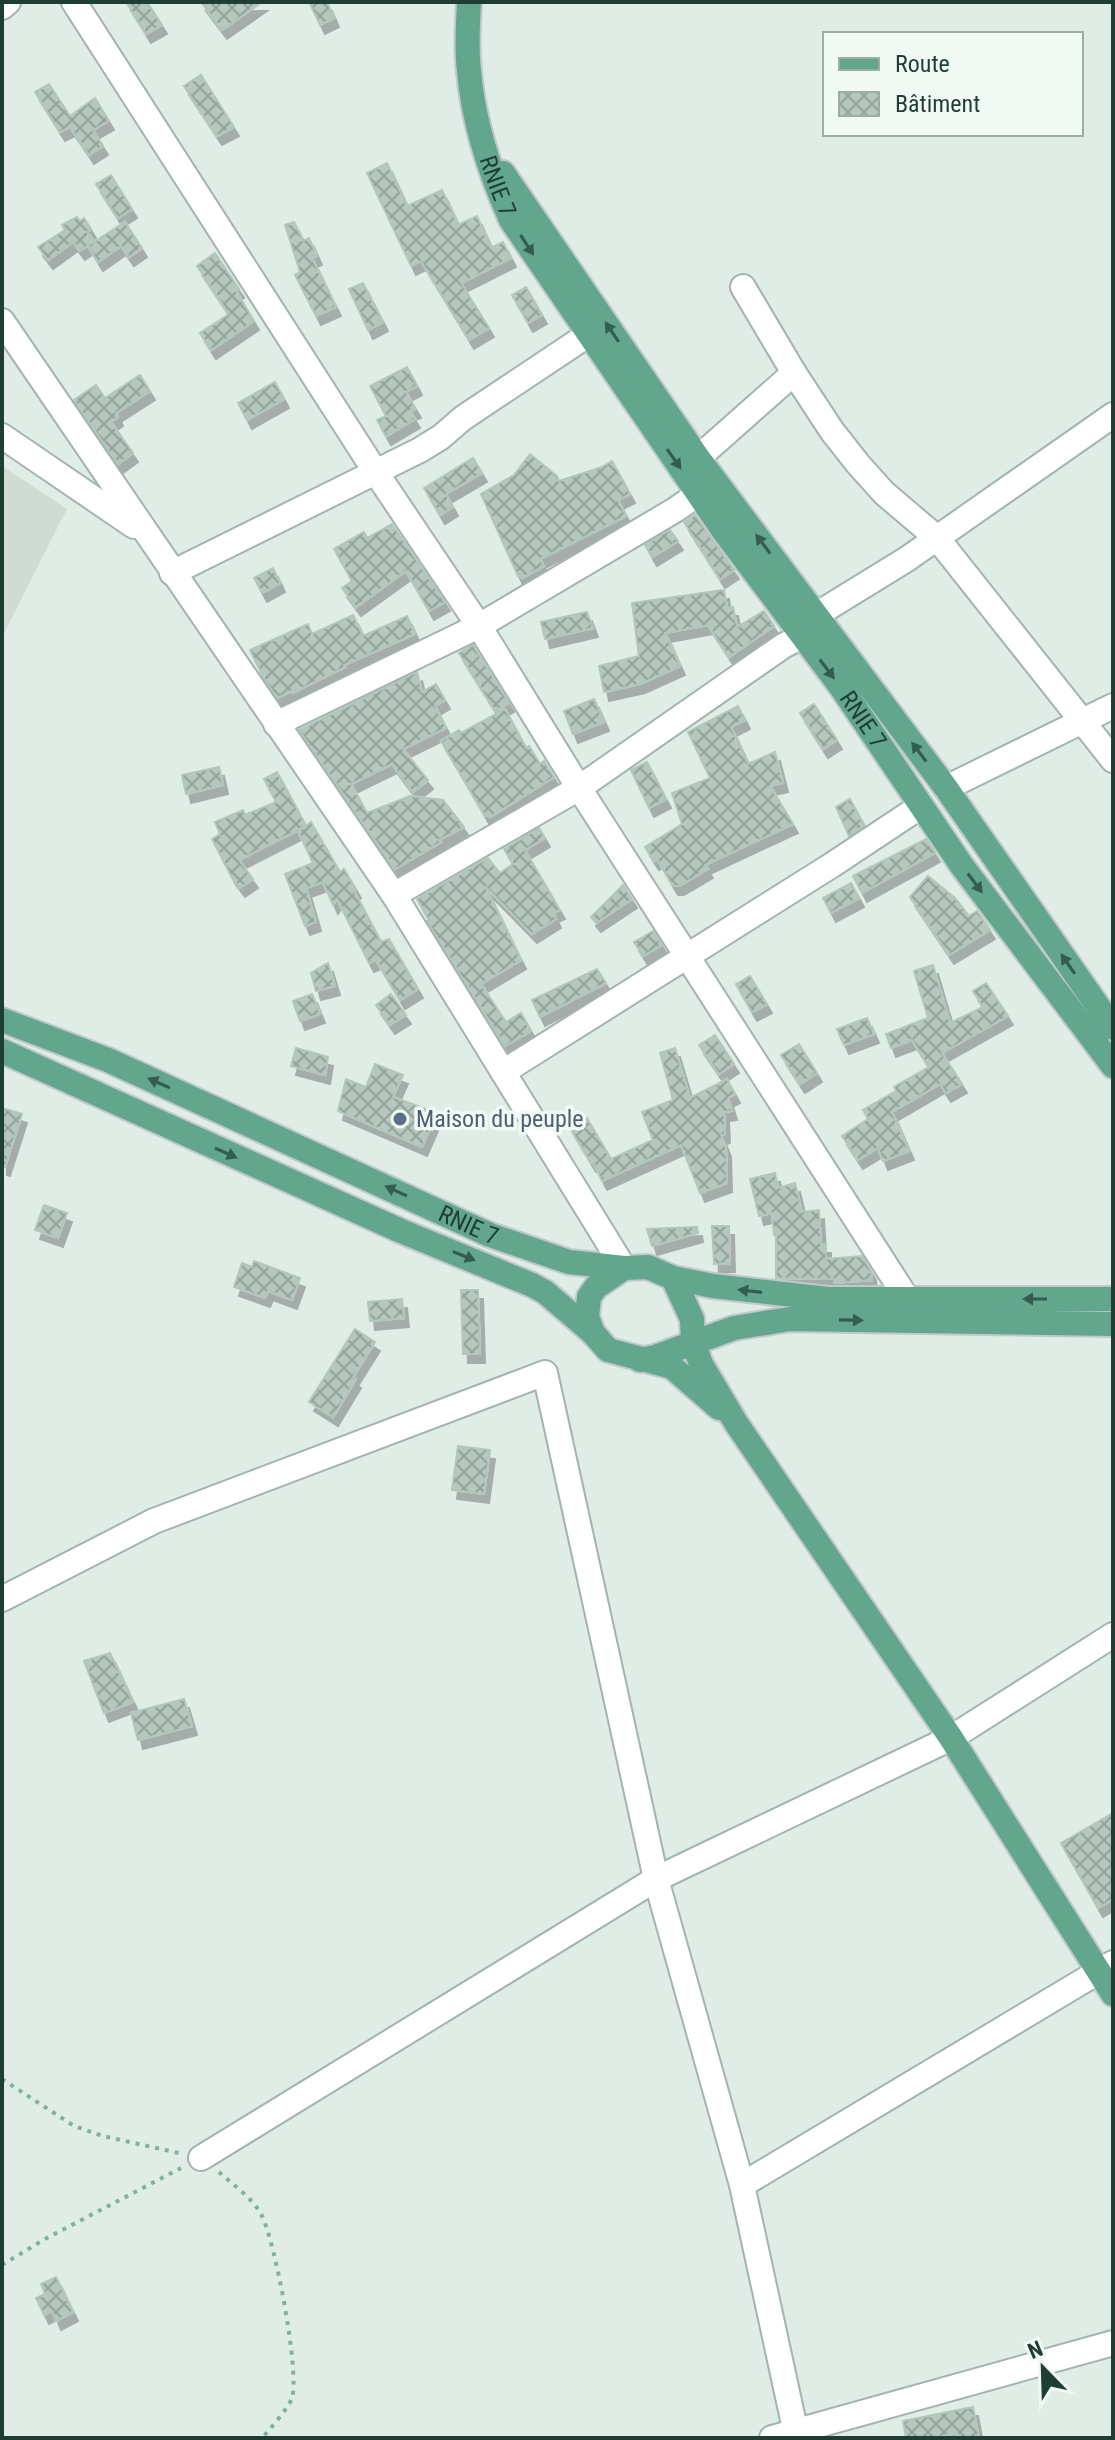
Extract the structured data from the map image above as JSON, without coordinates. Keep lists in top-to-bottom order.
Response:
{
  "streets": {
    "main road": ["RNIE 7"]
  },
  "places": ["Maison du peuple"],
  "legend": ["Route", "Bâtiment"],
  "north": "top left"
}
